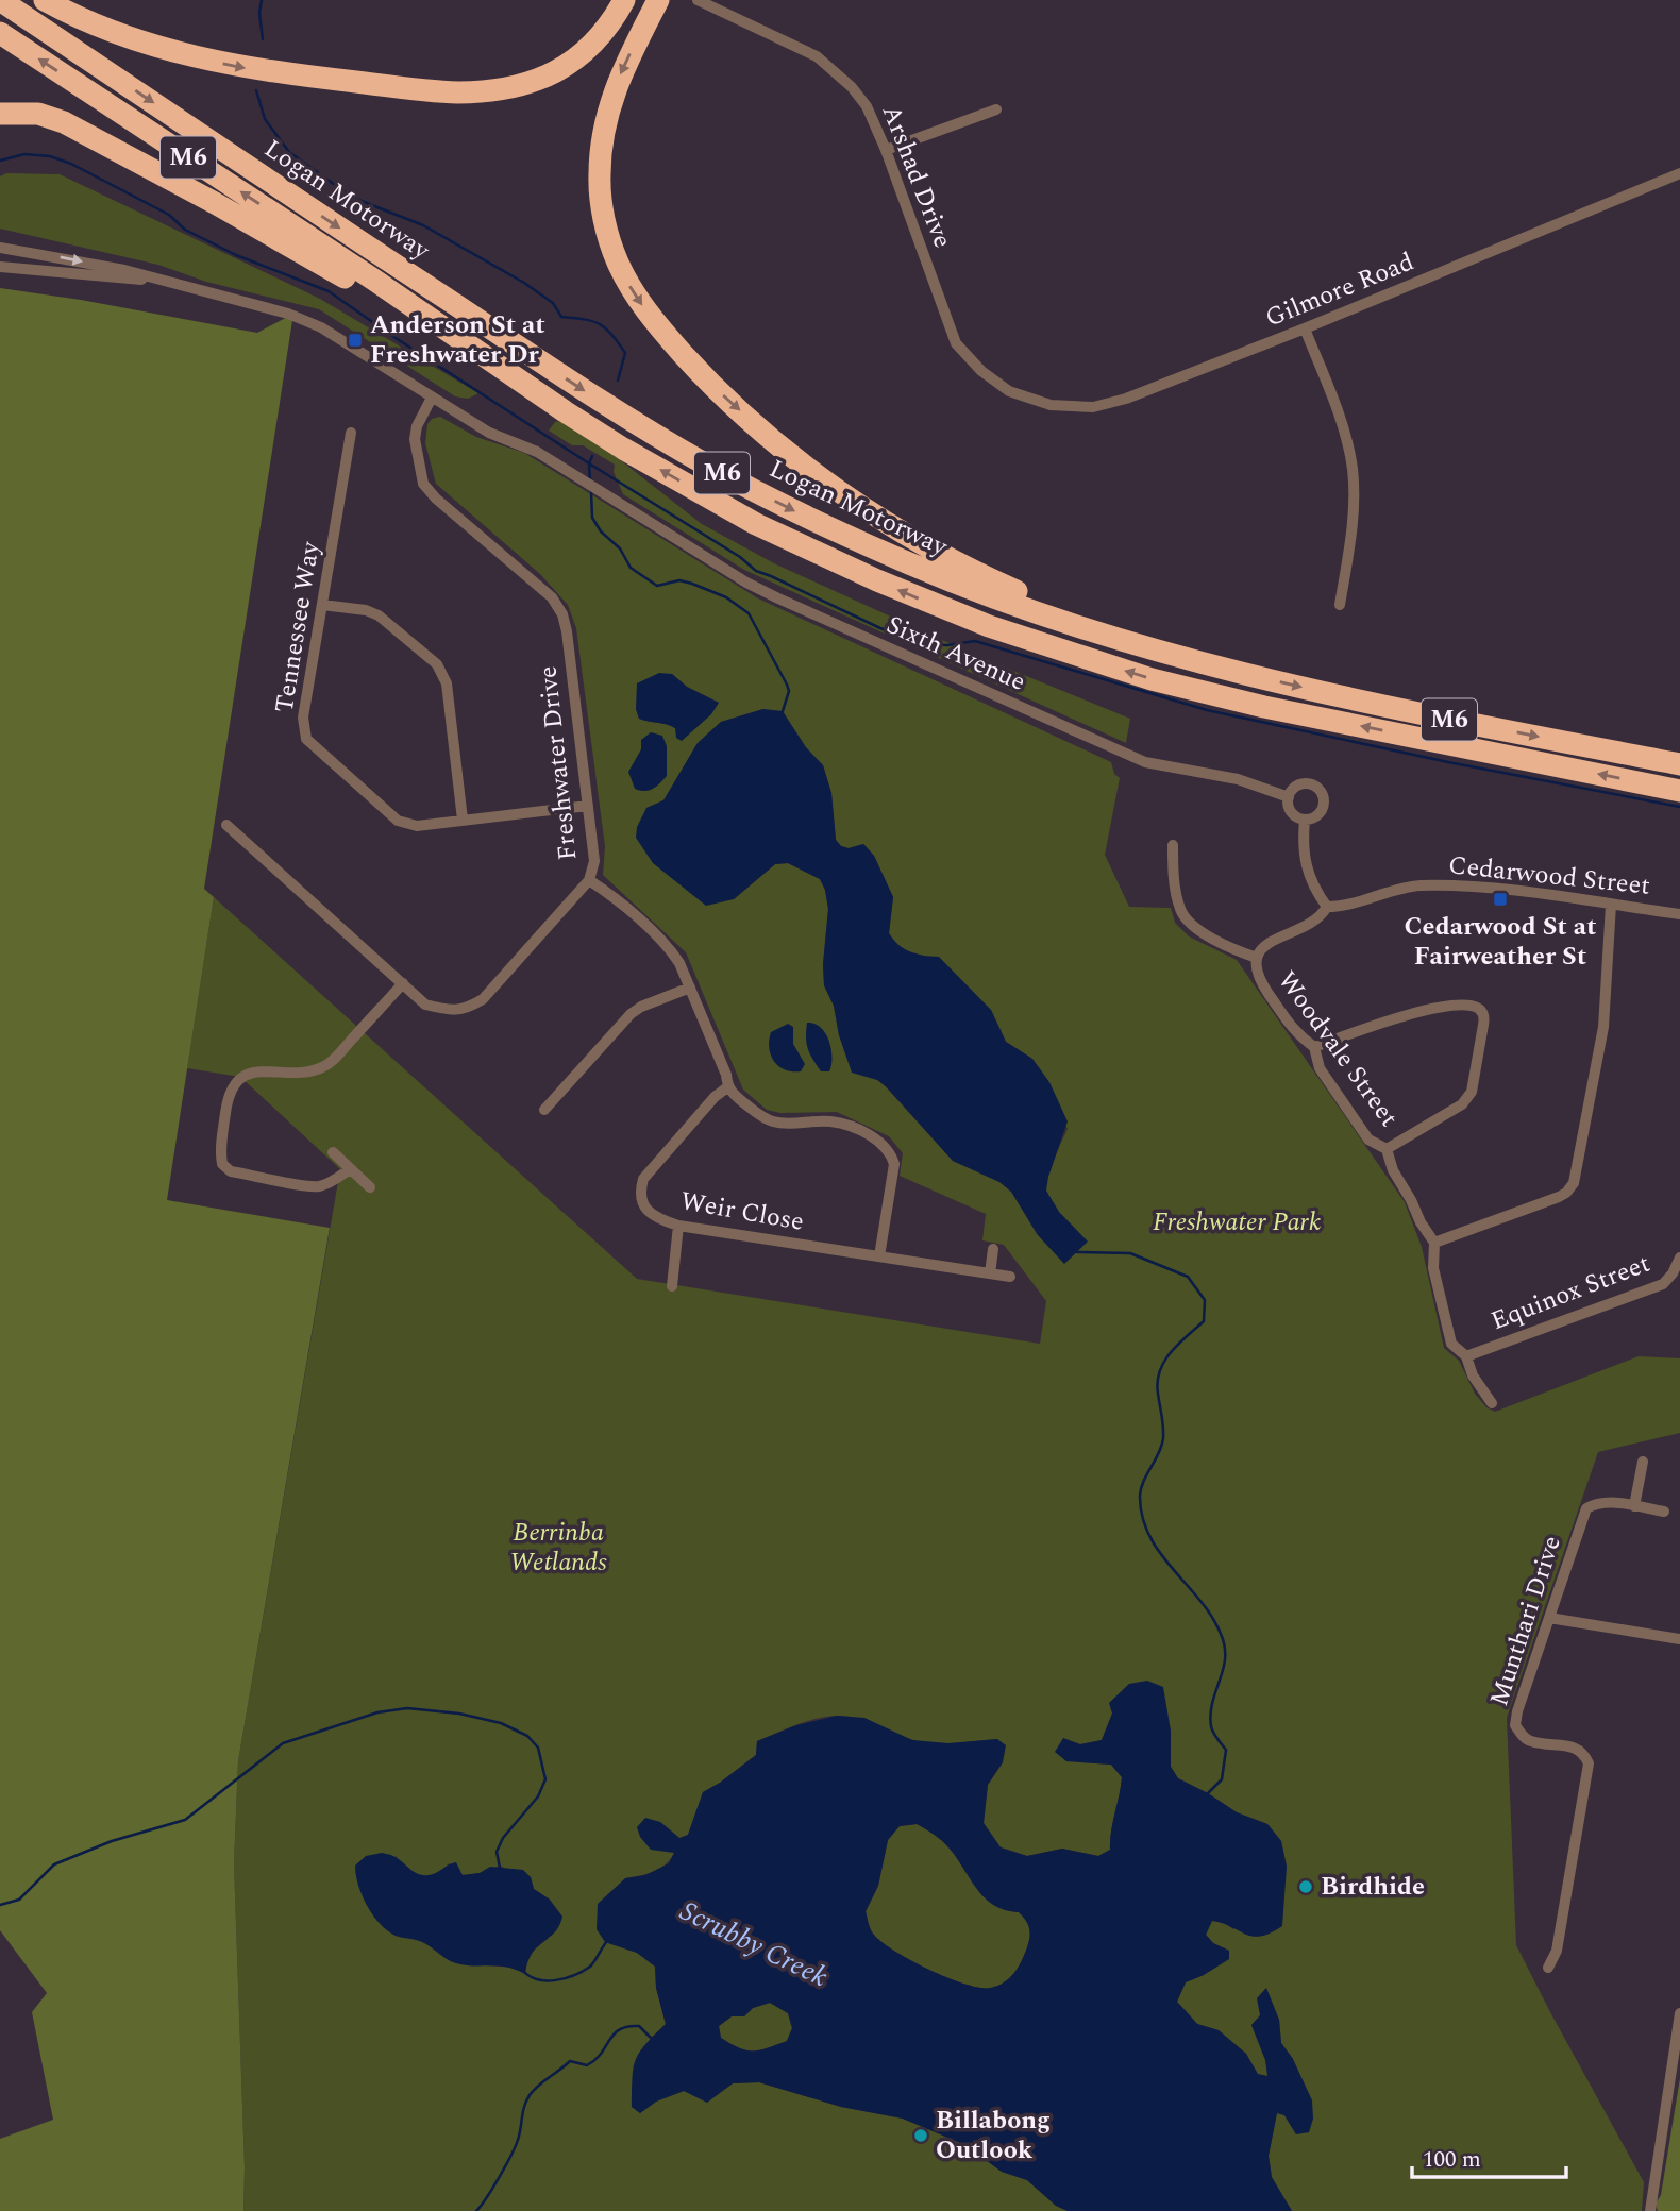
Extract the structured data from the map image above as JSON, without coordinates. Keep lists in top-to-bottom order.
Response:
{
  "streets": {
    "highway": ["M6", "Logan Motorway"],
    "street": [
      "Arshad Drive",
      "Gilmore Road",
      "Tennessee Way",
      "Sixth Avenue",
      "Freshwater Drive",
      "Cedarwood Street",
      "Woodvale Street",
      "Weir Close",
      "Equinox Street",
      "Munthari Drive"
    ]
  },
  "crossings": [
    ["Arshad Drive", "Gilmore Road"],
    ["Tennessee Way", "Freshwater Drive"],
    ["Sixth Avenue", "Freshwater Drive"],
    ["Cedarwood Street", "Woodvale Street"],
    ["Woodvale Street", "Equinox Street"]
  ],
  "water": ["Scrubby Creek"],
  "parks": ["Freshwater Park", "Berrinba Wetlands"],
  "places": {
    "transit": ["Anderson St at Freshwater Dr", "Cedarwood St at Fairweather St"],
    "other": ["Birdhide", "Billabong Outlook"]
  },
  "scale_bar": "100 m"
}
